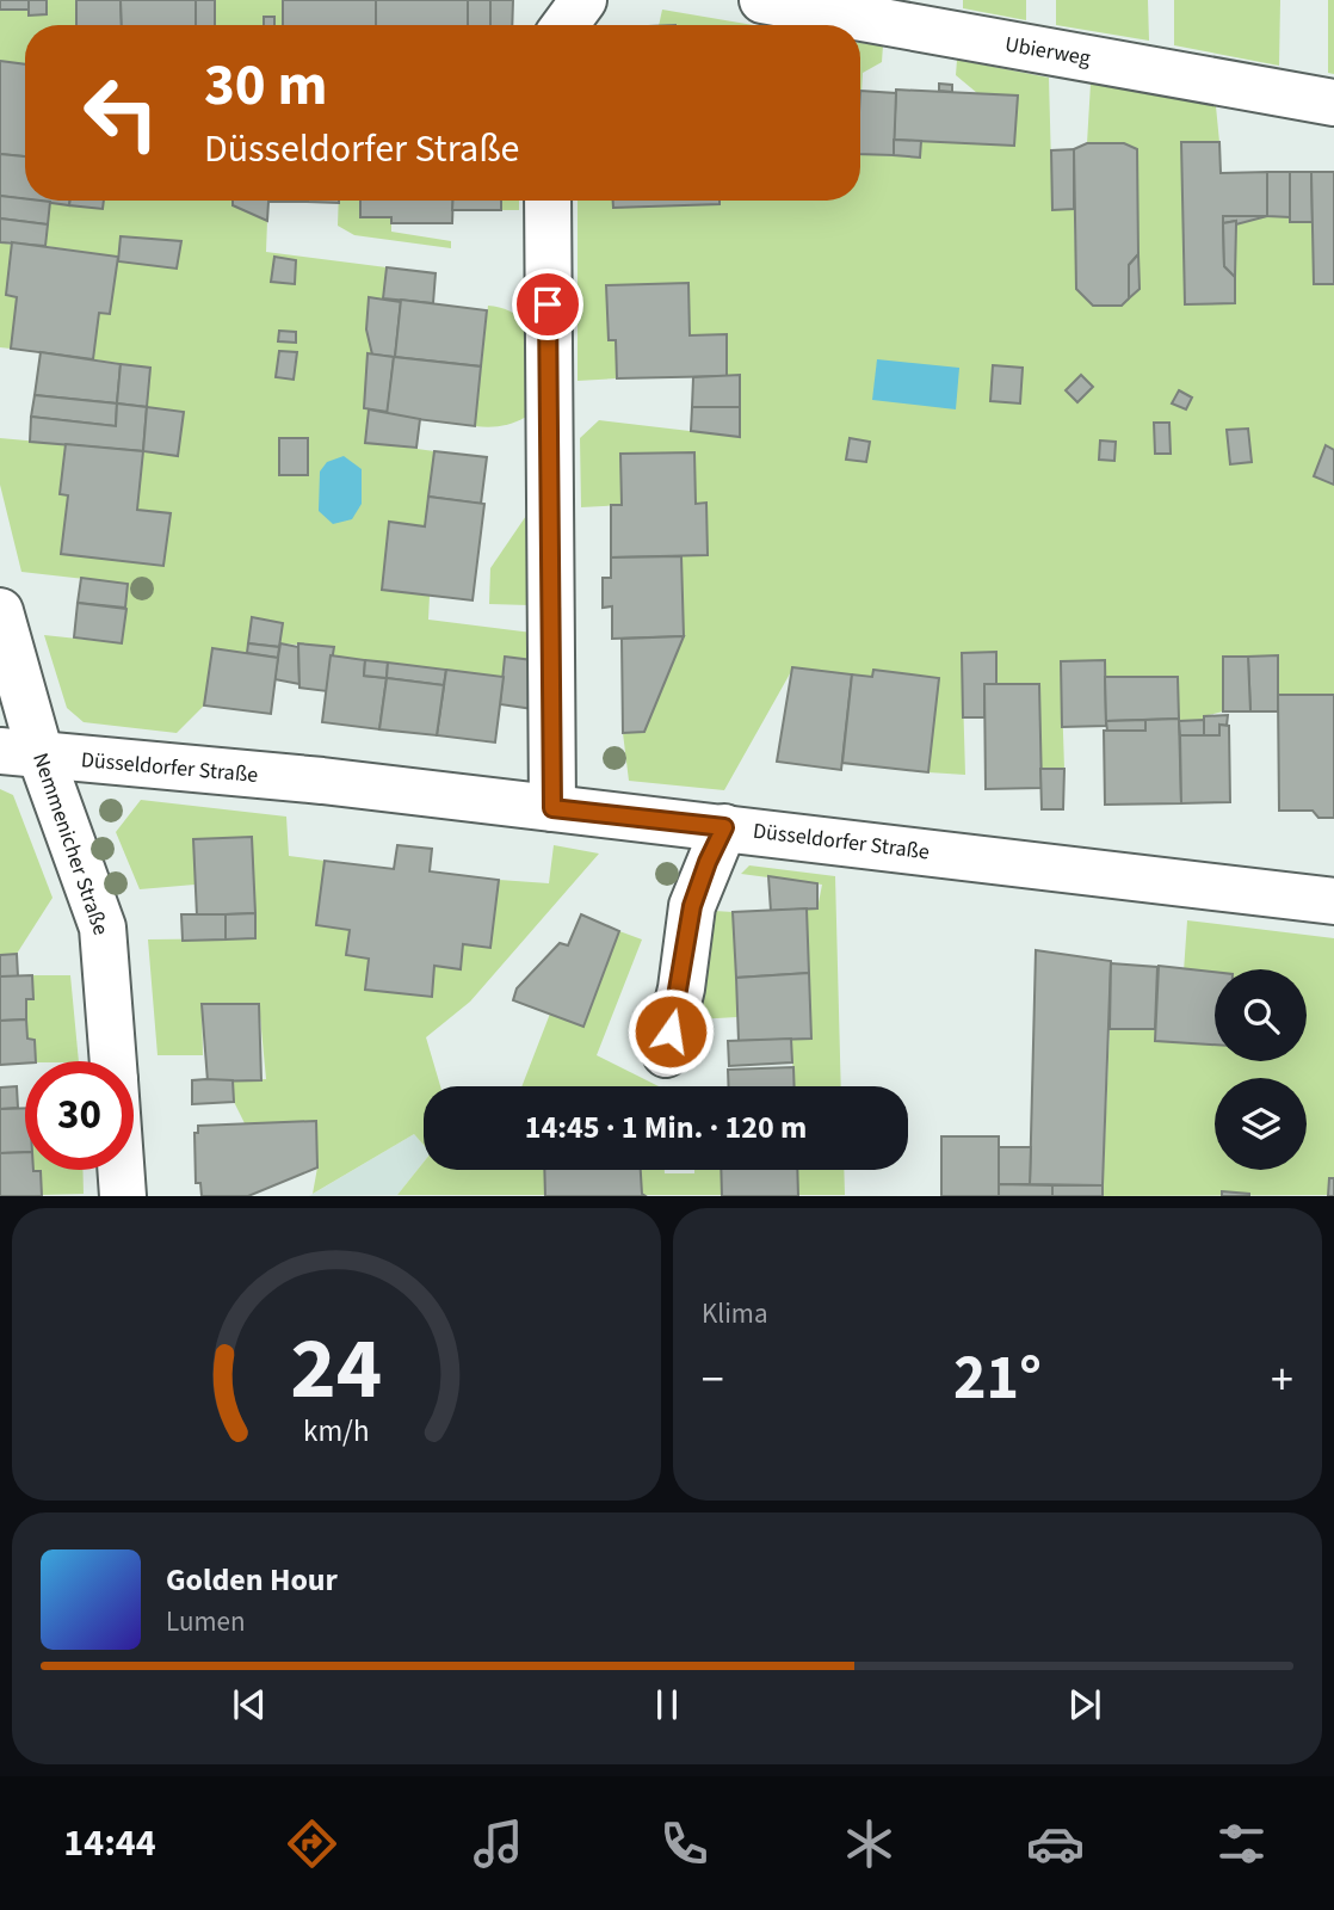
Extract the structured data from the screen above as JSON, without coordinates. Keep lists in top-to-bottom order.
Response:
{
  "streets": {
    "street": ["Ubierweg", "Düsseldorfer Straße", "Nemmenicher Straße"]
  },
  "crossings": [
    ["Düsseldorfer Straße", "Nemmenicher Straße"]
  ],
  "page": {
    "turn": ["30 m", "Düsseldorfer Straße"],
    "limit": "30",
    "trip": "14:45 · 1 Min. · 120 m",
    "tile": "Klima",
    "heat": ["−", "21°", "+"],
    "song": ["Golden Hour", "Lumen"],
    "tabs": "14:44",
    "gauge": ["24", "km/h"]
  }
}
